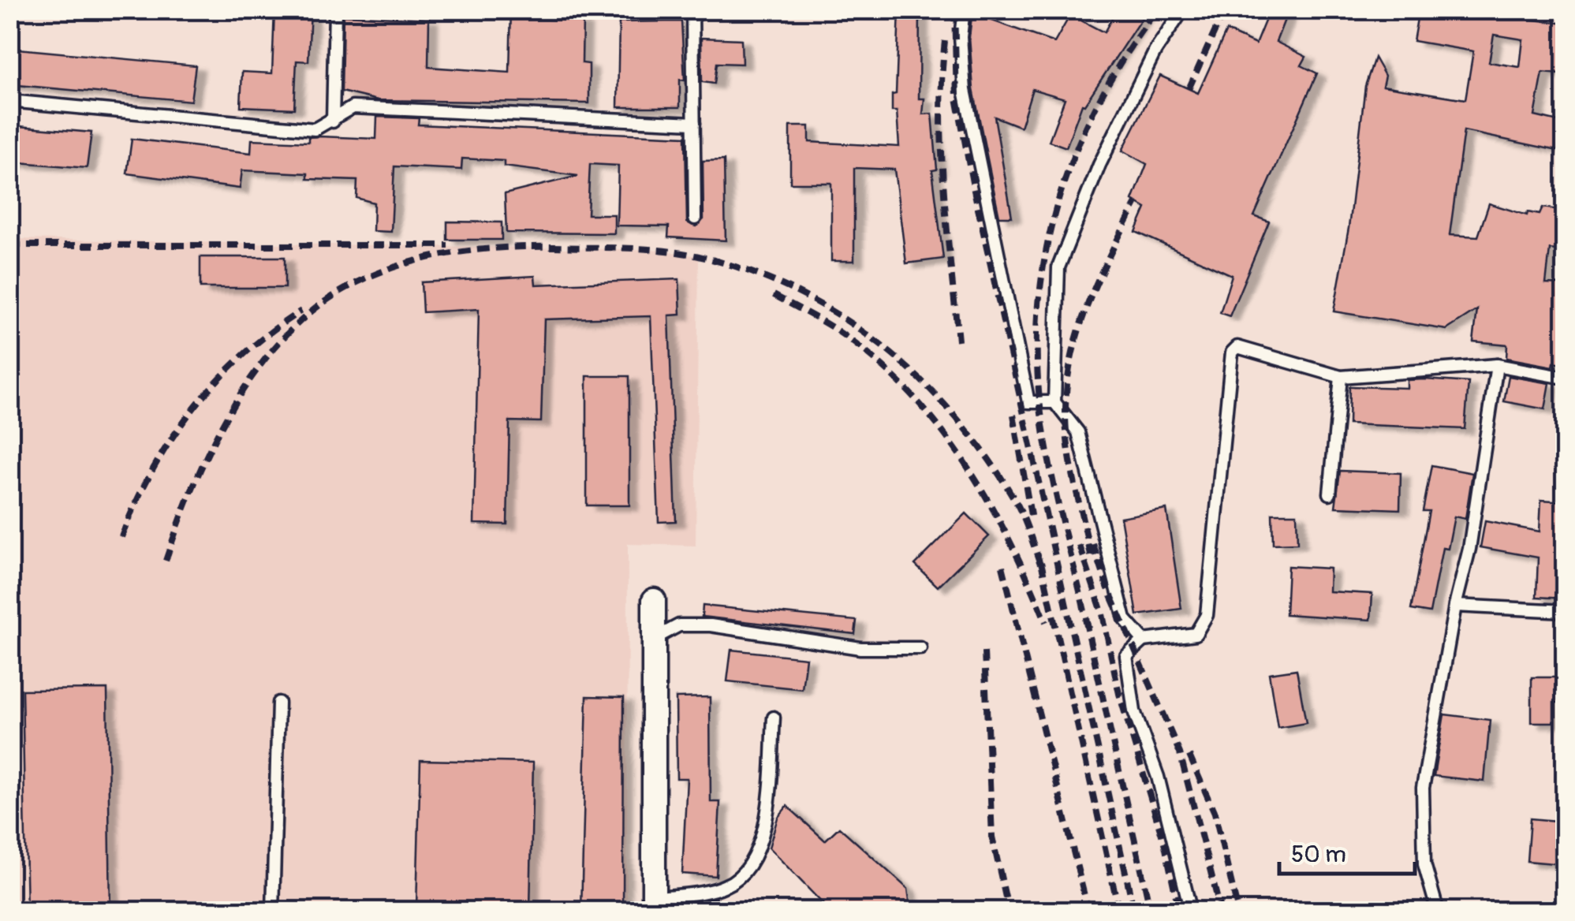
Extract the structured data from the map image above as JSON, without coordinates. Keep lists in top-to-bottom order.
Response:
{
  "scale_bar": "50 m"
}
